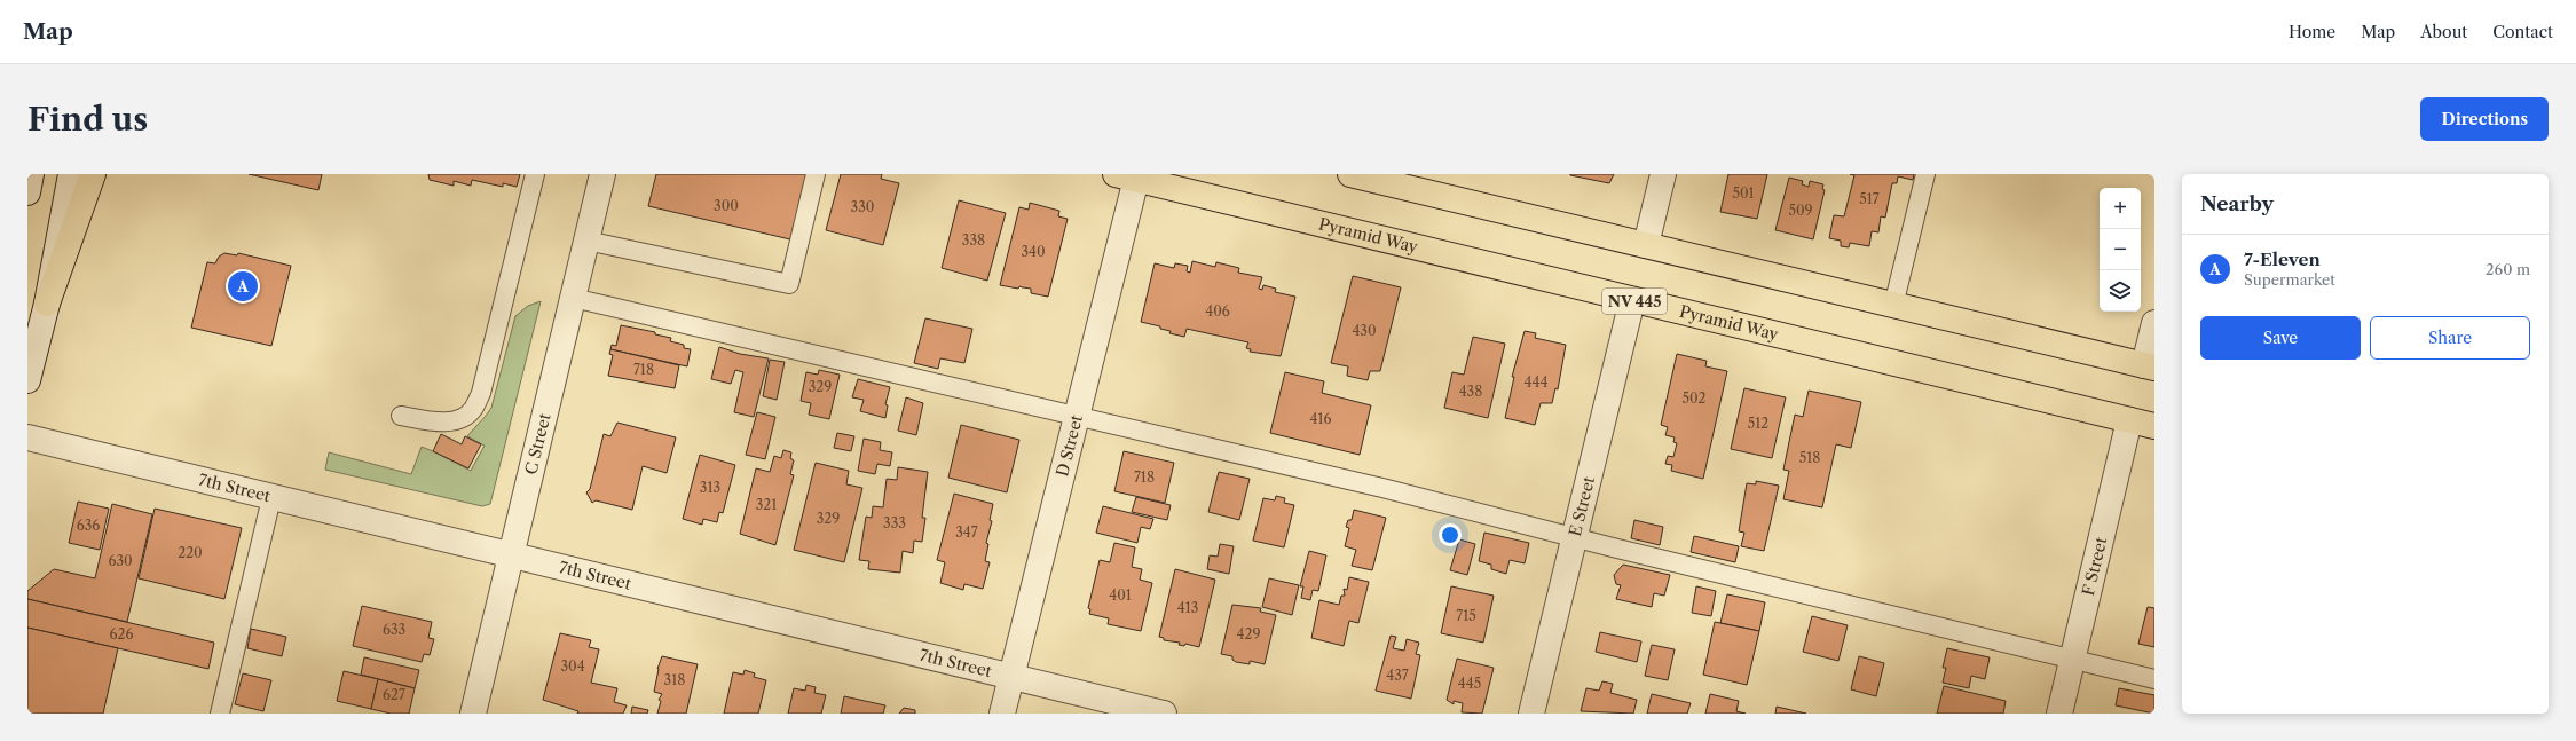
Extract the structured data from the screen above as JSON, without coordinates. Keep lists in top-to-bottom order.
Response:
{
  "streets": {
    "main road": ["Pyramid Way", "NV 445"],
    "street": [
      "C Street",
      "D Street",
      "7th Street",
      "E Street",
      "F Street"
    ]
  },
  "crossings": [
    ["Pyramid Way", "D Street"],
    ["Pyramid Way", "E Street"],
    ["Pyramid Way", "F Street"],
    ["C Street", "7th Street"],
    ["D Street", "7th Street"]
  ],
  "house_numbers": [
    "501",
    "517",
    "300",
    "330",
    "509",
    "338",
    "340",
    "406",
    "430",
    "718",
    "444",
    "329",
    "438",
    "502",
    "416",
    "512",
    "518",
    "718",
    "313",
    "321",
    "329",
    "333",
    "636",
    "347",
    "220",
    "630",
    "401",
    "413",
    "715",
    "633",
    "626",
    "429",
    "304",
    "437",
    "318",
    "445",
    "627"
  ],
  "page": {
    "header": "Map",
    "nav": [
      "Home",
      "Map",
      "About",
      "Contact"
    ],
    "buttons": [
      "Directions",
      ["Save", "Share"]
    ],
    "title": "Find us",
    "heading": "Nearby",
    "map_buttons": ["+", "−"],
    "list": [
      {
        "mark": "A",
        "name": "7-Eleven",
        "note": "Supermarket",
        "value": "260 m"
      }
    ],
    "pins": "A"
  }
}
